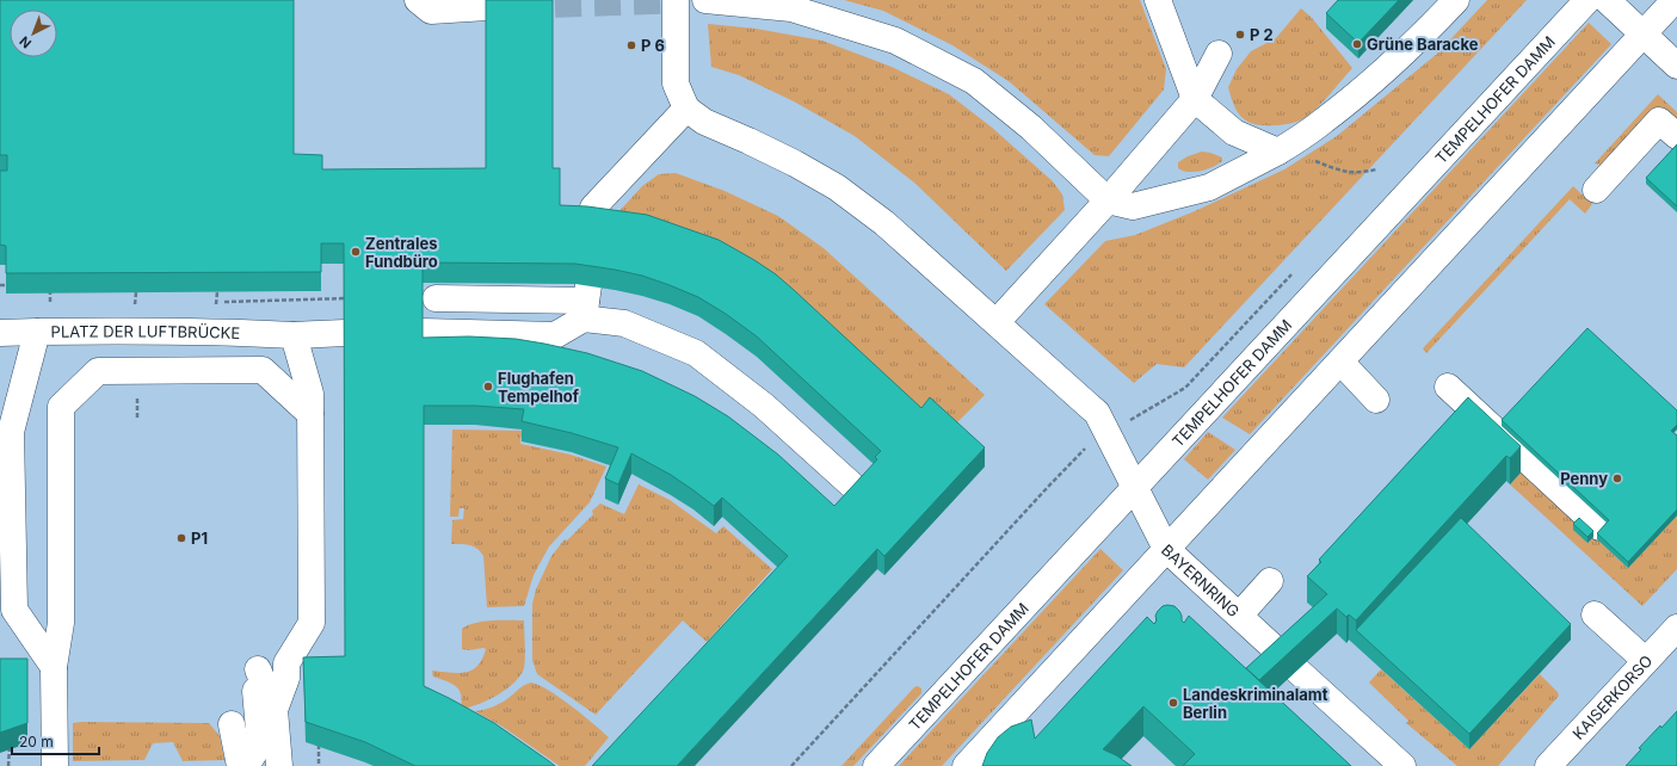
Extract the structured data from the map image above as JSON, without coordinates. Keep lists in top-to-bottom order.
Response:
{
  "streets": {
    "main road": [
      "TEMPELHOFER DAMM",
      "PLATZ DER LUFTBRÜCKE",
      "BAYERNRING",
      "KAISERKORSO"
    ]
  },
  "crossings": [
    ["TEMPELHOFER DAMM", "BAYERNRING"]
  ],
  "places": [
    "P 2",
    "Grüne Baracke",
    "P 6",
    "Zentrales Fundbüro",
    "Flughafen Tempelhof",
    "Penny",
    "P1",
    "Landeskriminalamt Berlin"
  ],
  "scale_bar": "20 m",
  "north": "bottom left"
}
